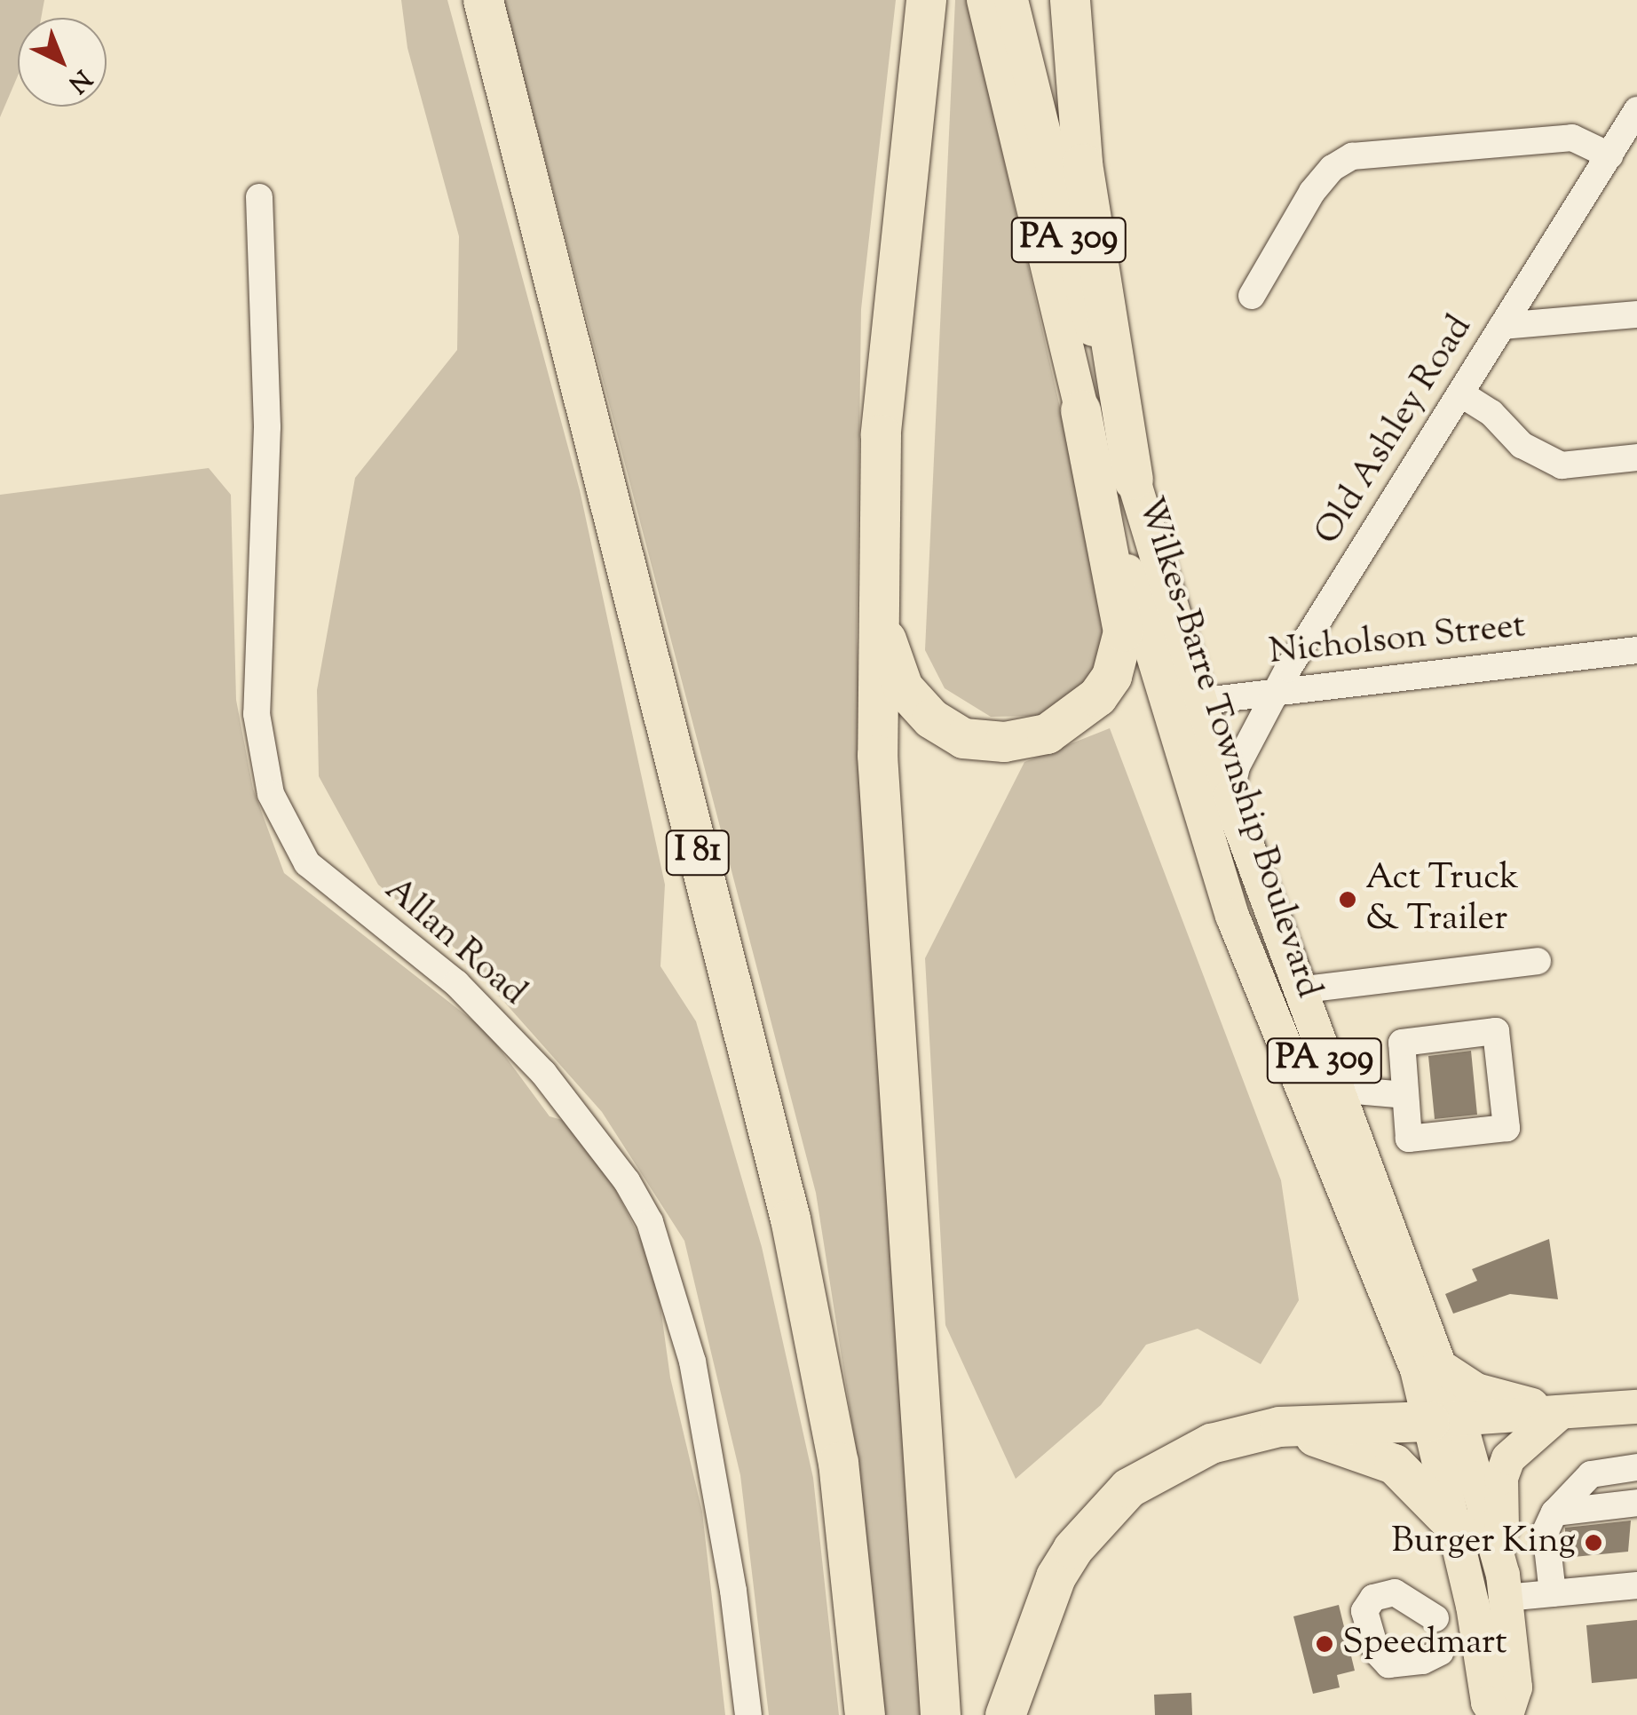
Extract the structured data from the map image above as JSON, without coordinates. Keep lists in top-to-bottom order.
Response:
{
  "streets": {
    "highway": ["I 81"],
    "main road": ["PA 309", "Wilkes-Barre Township Boulevard"],
    "street": ["Old Ashley Road", "Nicholson Street", "Allan Road"]
  },
  "crossings": [
    ["PA 309", "Wilkes-Barre Township Boulevard"],
    ["Old Ashley Road", "Nicholson Street"],
    ["Old Ashley Road", "Wilkes-Barre Township Boulevard"],
    ["Nicholson Street", "Wilkes-Barre Township Boulevard"]
  ],
  "places": ["Act Truck & Trailer", "Burger King", "Speedmart"],
  "north": "bottom right"
}
